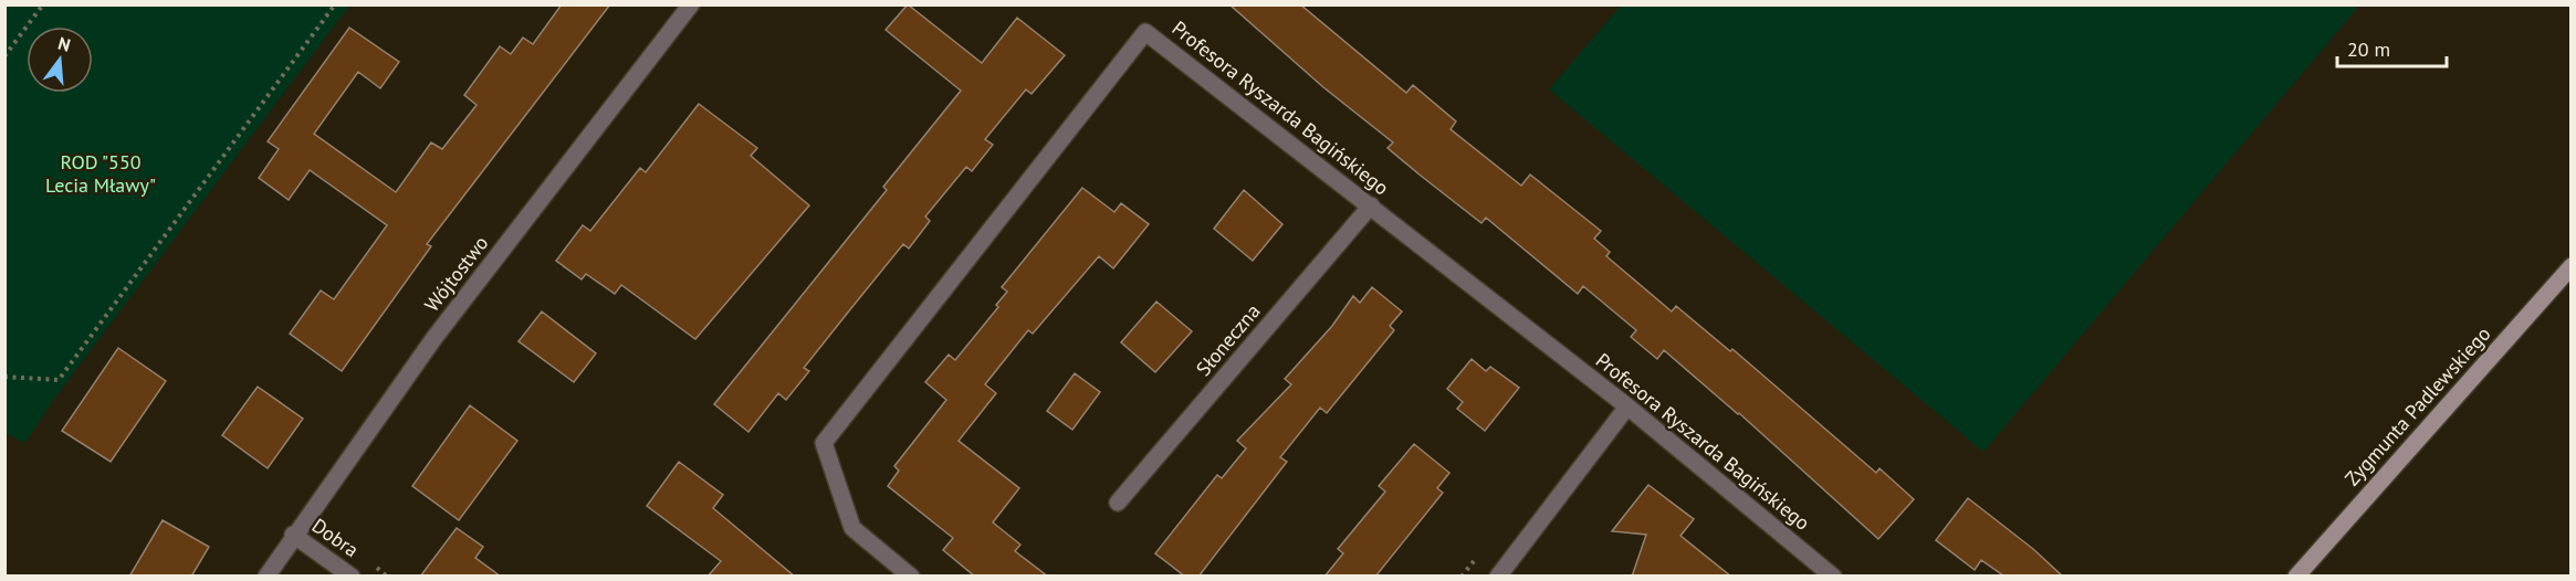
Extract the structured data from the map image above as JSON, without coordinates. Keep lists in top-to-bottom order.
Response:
{
  "streets": {
    "street": [
      "Profesora Ryszarda Bagińskiego",
      "Wójtostwo",
      "Słoneczna",
      "Zygmunta Padlewskiego",
      "Dobra"
    ]
  },
  "crossings": [
    ["Profesora Ryszarda Bagińskiego", "Słoneczna"],
    ["Wójtostwo", "Dobra"]
  ],
  "parks": ["ROD \"550 Lecia Mławy\""],
  "scale_bar": "20 m",
  "north": "top"
}
